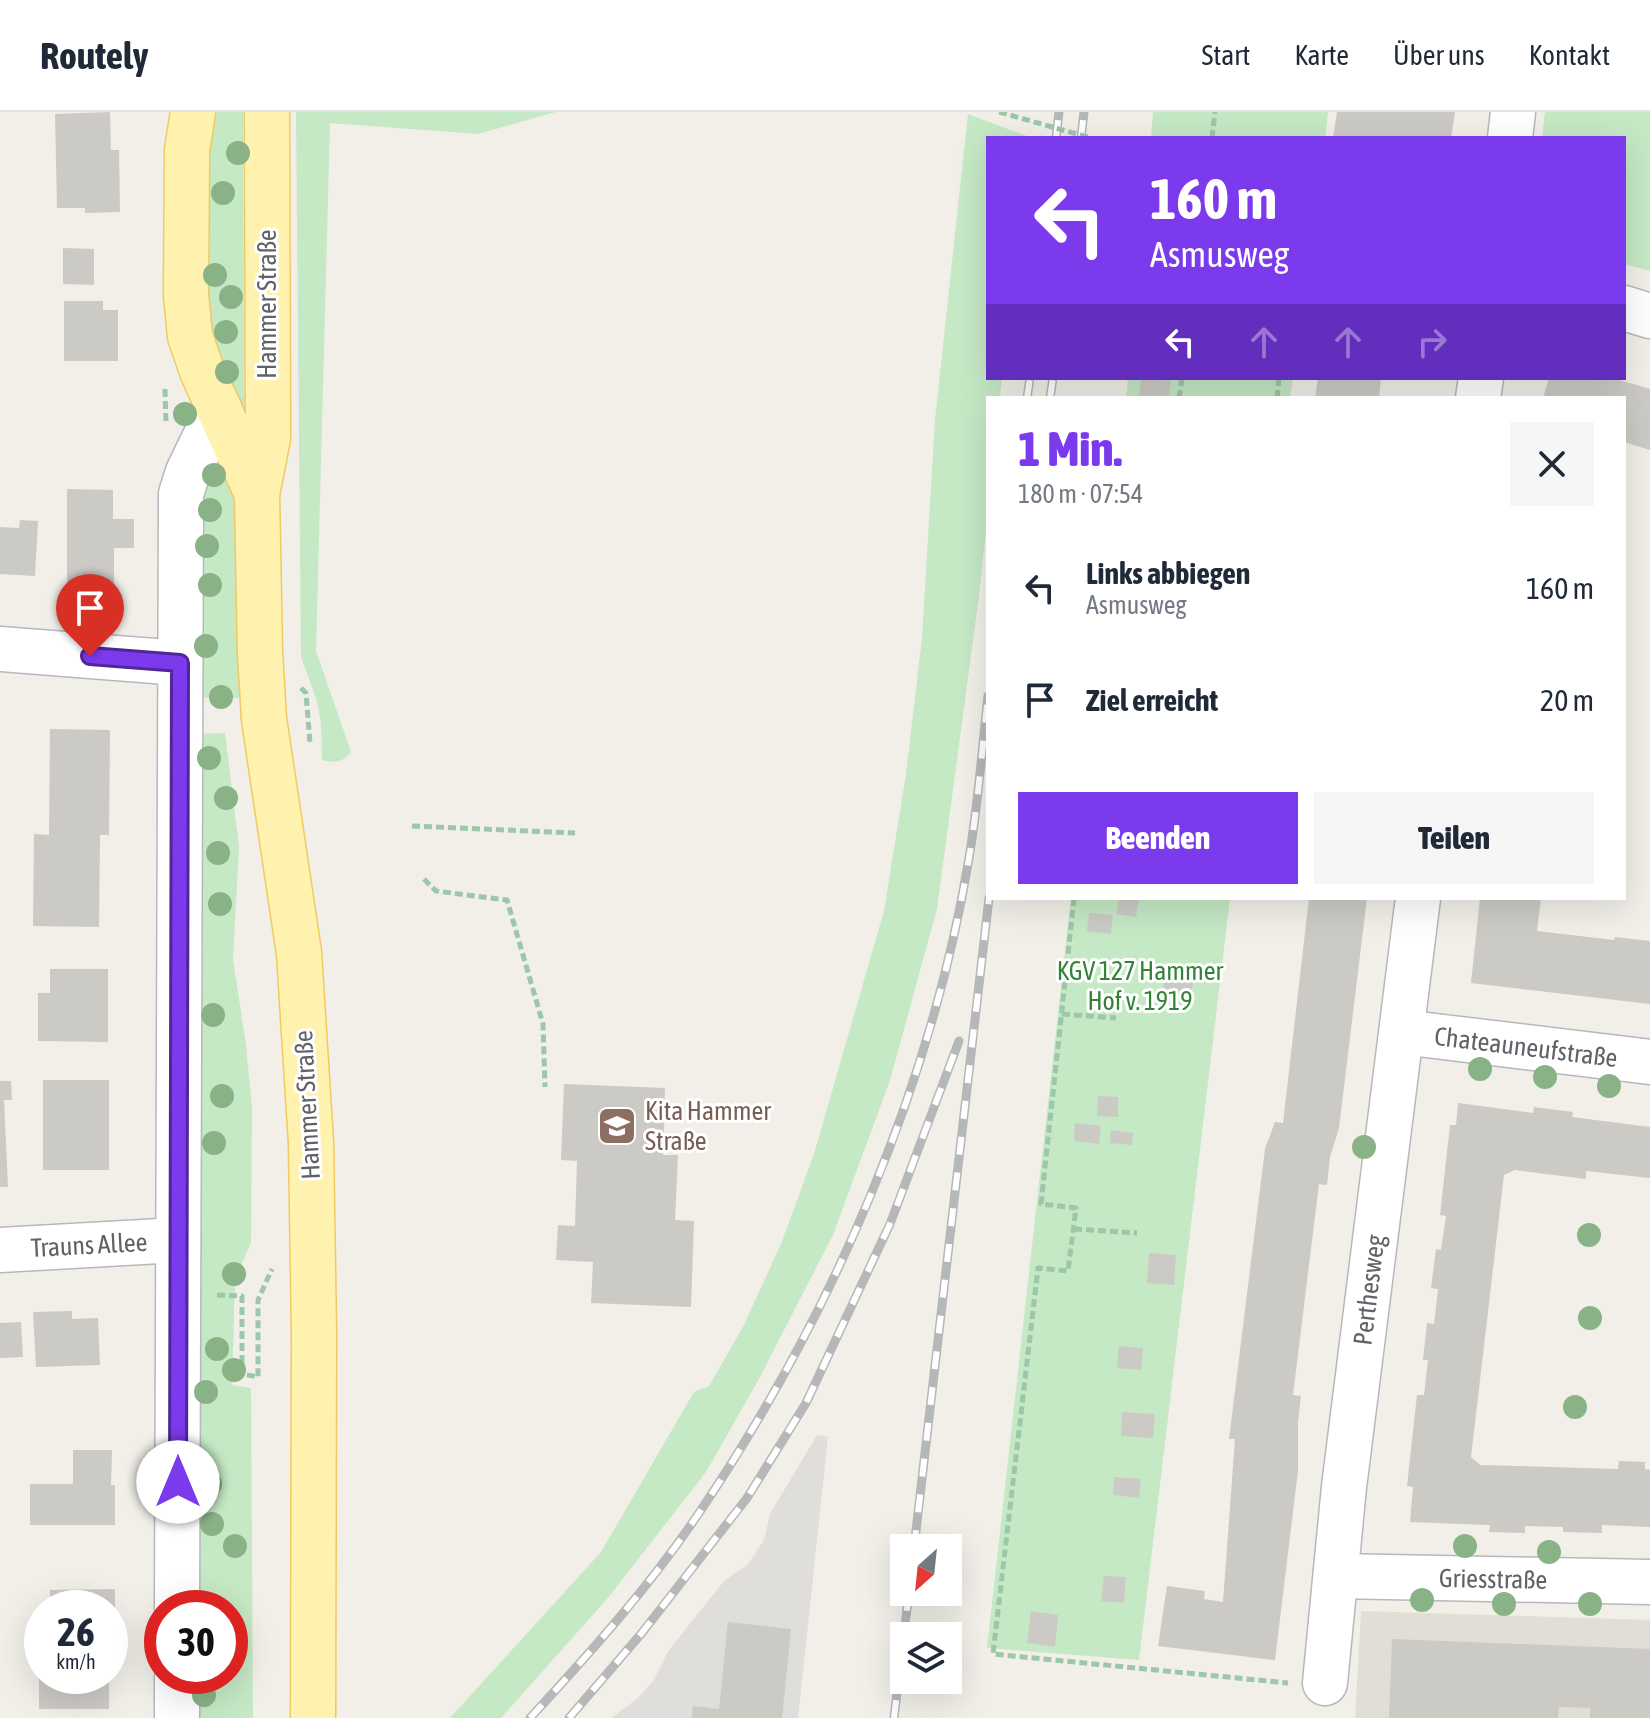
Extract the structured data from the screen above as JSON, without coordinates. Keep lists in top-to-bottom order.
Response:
{
  "streets": {
    "main road": ["Hammer Straße"],
    "street": [
      "Chateauneufstraße",
      "Trauns Allee",
      "Perthesweg",
      "Griesstraße"
    ]
  },
  "crossings": [
    ["Chateauneufstraße", "Perthesweg"],
    ["Perthesweg", "Griesstraße"]
  ],
  "parks": ["KGV 127 Hammer Hof v. 1919"],
  "places": {
    "school or university": ["Kita Hammer Straße"]
  },
  "north": "bottom left",
  "page": {
    "header": "Routely",
    "nav": [
      "Start",
      "Karte",
      "Über uns",
      "Kontakt"
    ],
    "turn": ["160 m", "Asmusweg"],
    "heading": ["1 Min.", "180 m · 07:54"],
    "list": [
      {
        "name": "Links abbiegen",
        "note": "Asmusweg",
        "value": "160 m"
      },
      {
        "name": "Ziel erreicht",
        "value": "20 m"
      }
    ],
    "buttons": ["Beenden", "Teilen"],
    "speed": "26 km/h",
    "limit": "30"
  }
}
